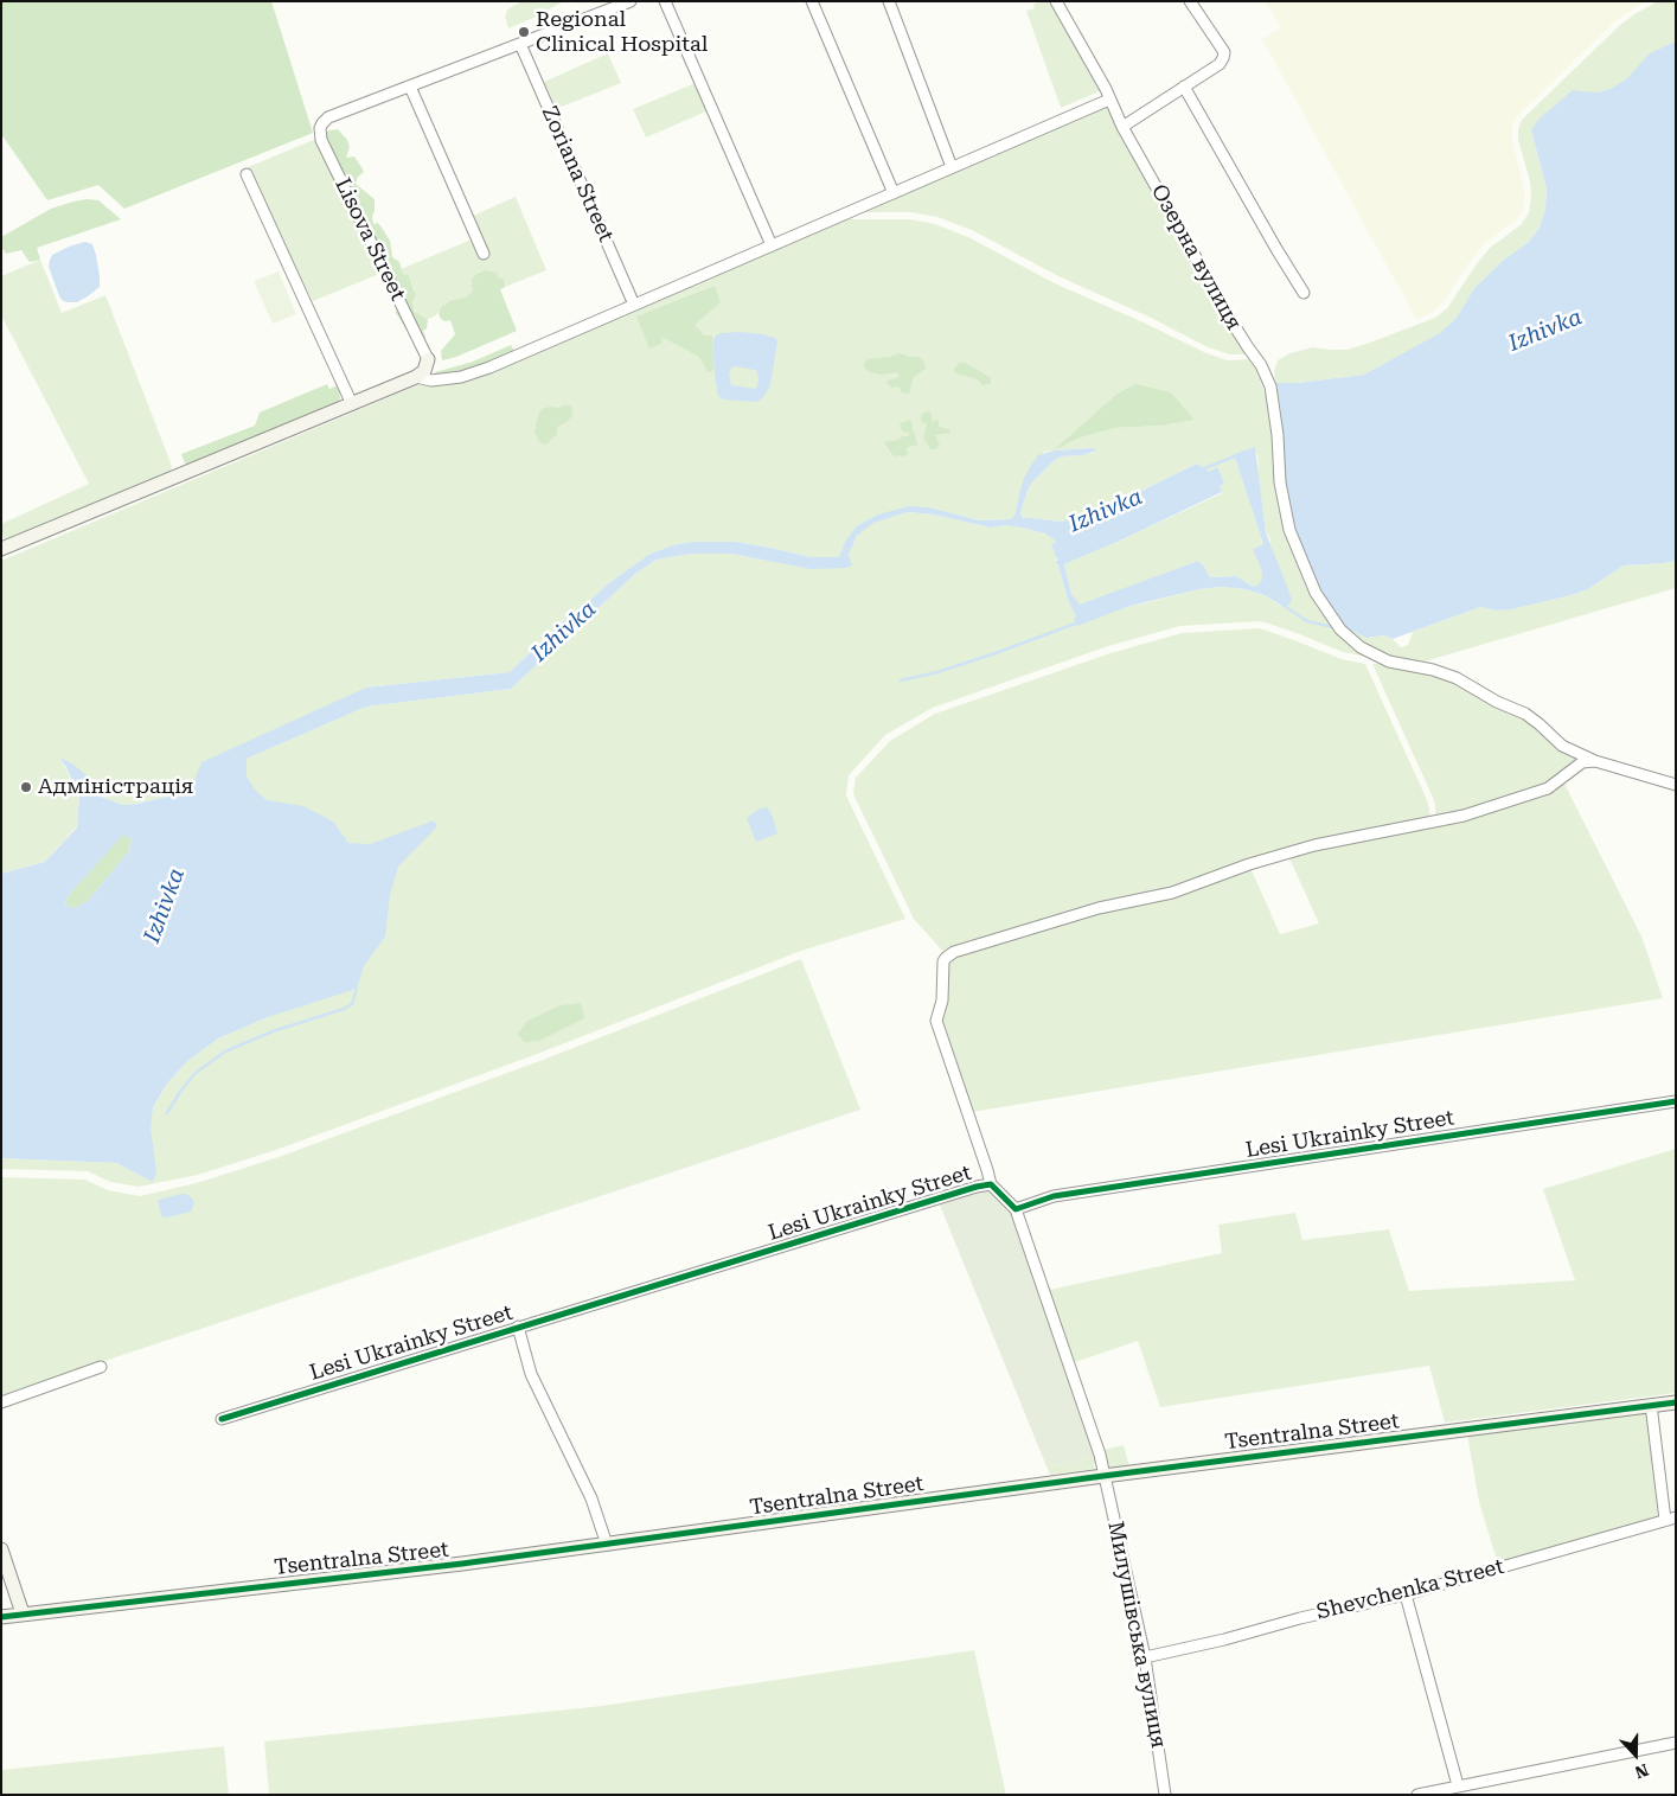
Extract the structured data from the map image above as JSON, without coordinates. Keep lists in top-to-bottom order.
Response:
{
  "streets": {
    "street": [
      "Zoriana Street",
      "Lisova Street",
      "Озерна вулиця",
      "Lesi Ukrainky Street",
      "Tsentralna Street",
      "Shevchenka Street",
      "Милушівська вулиця"
    ]
  },
  "crossings": [
    ["Zoriana Street", "Lisova Street"],
    ["Озерна вулиця", "Lesi Ukrainky Street"],
    ["Lesi Ukrainky Street", "Милушівська вулиця"],
    ["Tsentralna Street", "Милушівська вулиця"],
    ["Shevchenka Street", "Милушівська вулиця"]
  ],
  "water": ["Izhivka"],
  "places": ["Regional Clinical Hospital", "Адміністрація"],
  "north": "bottom"
}
